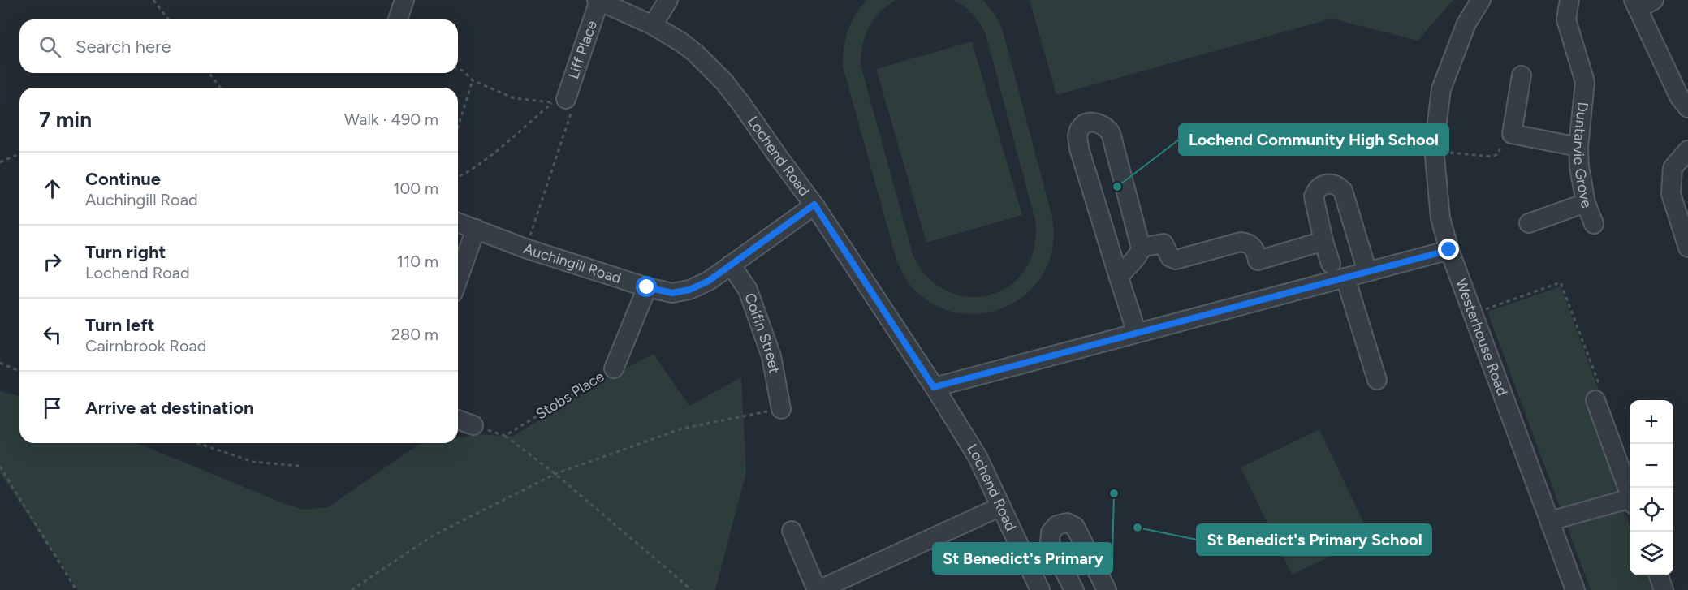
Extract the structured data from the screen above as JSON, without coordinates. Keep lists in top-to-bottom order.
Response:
{
  "streets": {
    "street": [
      "Liff Place",
      "Duntarvie Grove",
      "Lochend Road",
      "Auchingill Road",
      "Colfin Street",
      "Westerhouse Road",
      "Stobs Place"
    ]
  },
  "crossings": [
    ["Liff Place", "Lochend Road"],
    ["Lochend Road", "Auchingill Road"],
    ["Auchingill Road", "Colfin Street"],
    ["Auchingill Road", "Stobs Place"]
  ],
  "places": ["Lochend Community High School", "St Benedict's Primary", "St Benedict's Primary School"],
  "page": {
    "search": "Search here",
    "heading": ["7 min", "Walk · 490 m"],
    "list": [
      ["Continue", "Auchingill Road", "100 m"],
      ["Turn right", "Lochend Road", "110 m"],
      ["Turn left", "Cairnbrook Road", "280 m"],
      "Arrive at destination"
    ],
    "map_buttons": ["+", "−"]
  }
}
